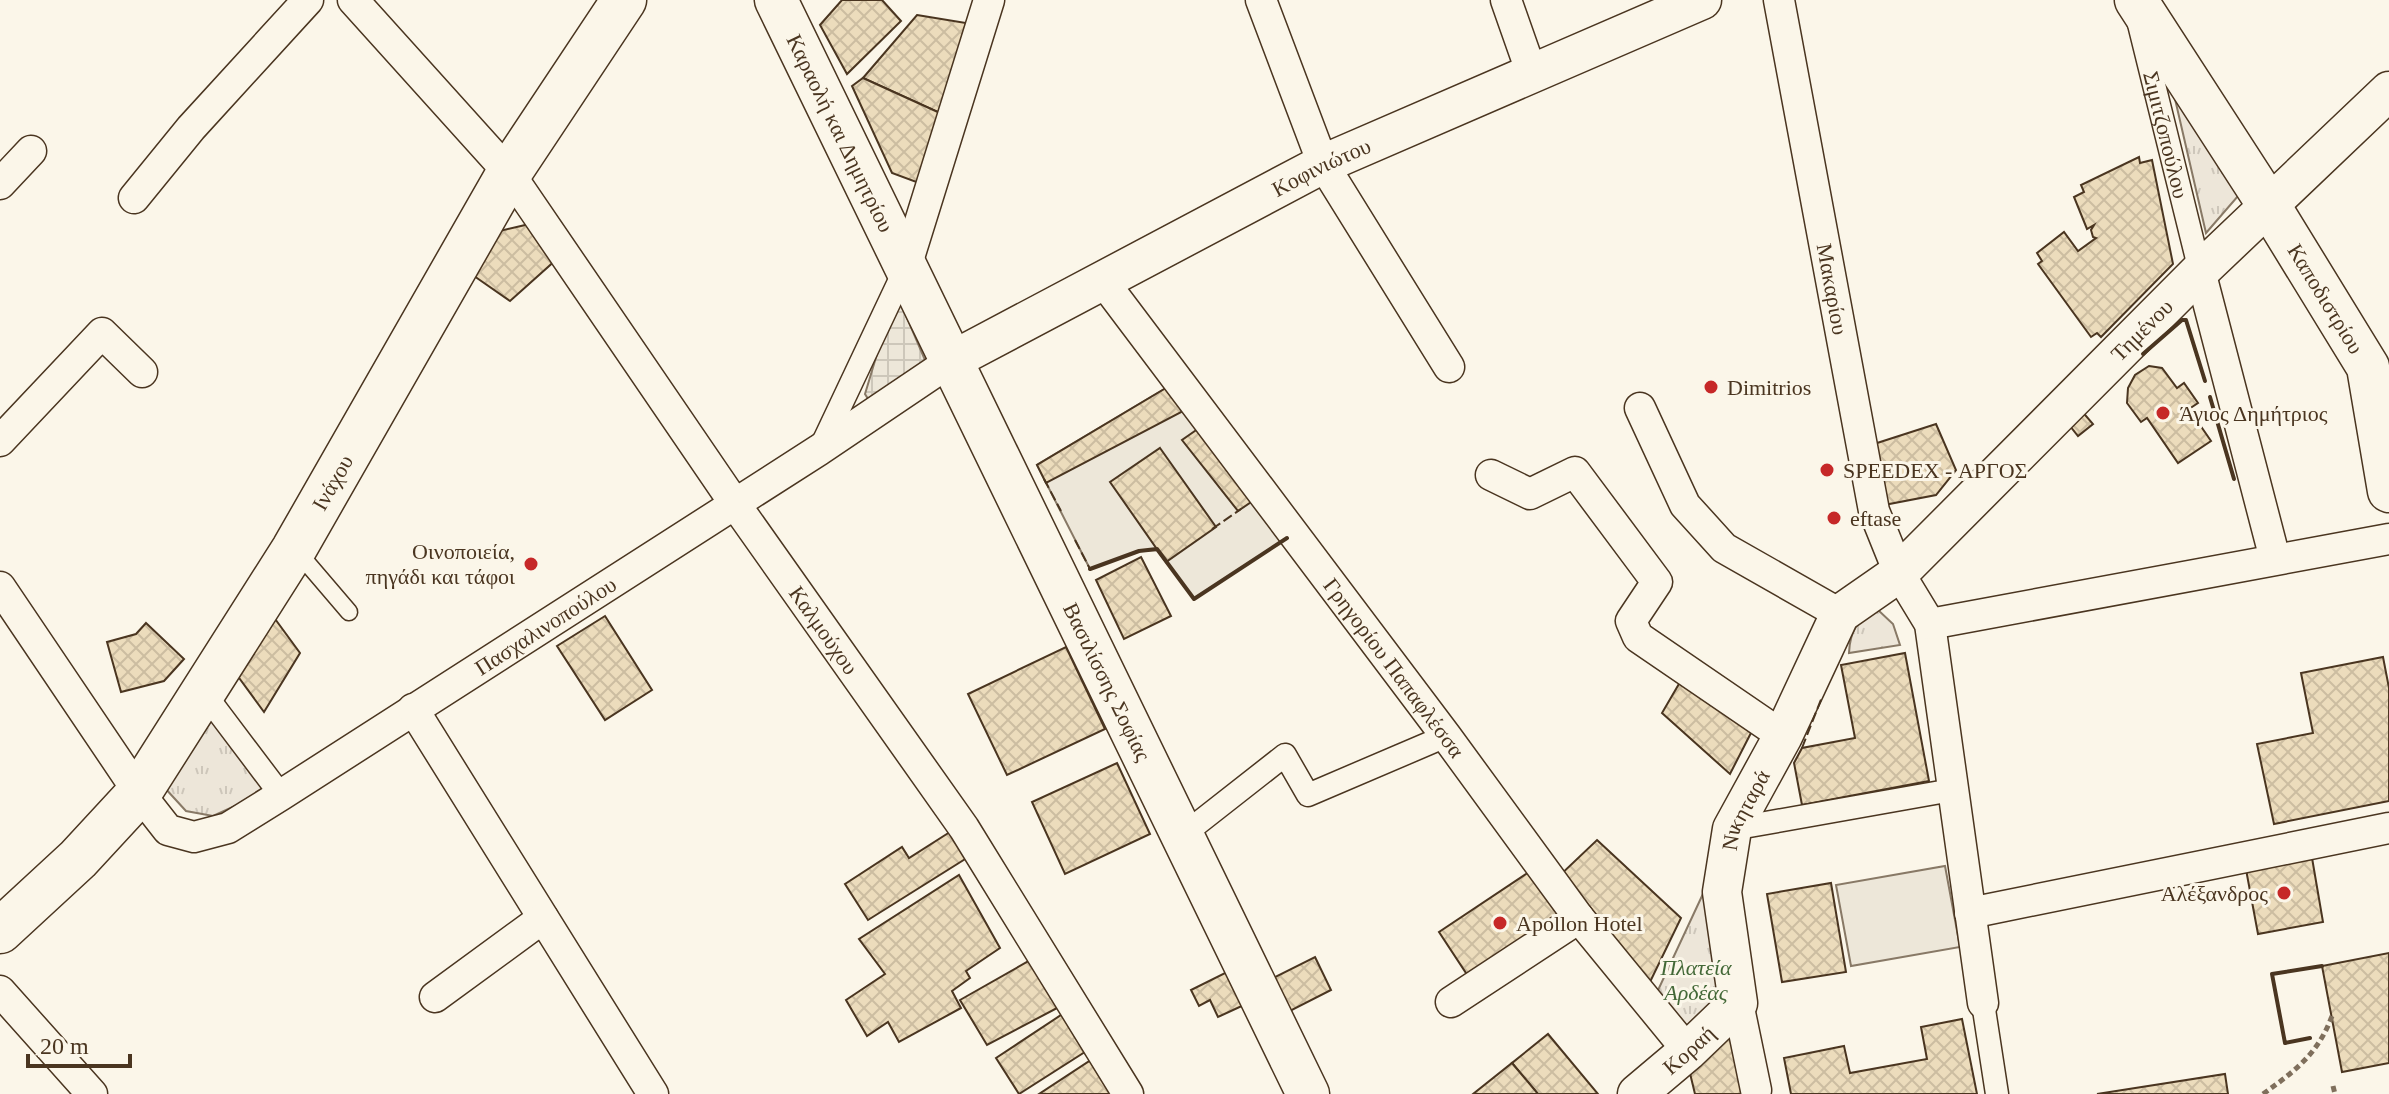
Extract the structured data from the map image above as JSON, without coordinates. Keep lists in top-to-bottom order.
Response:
{
  "streets": {
    "main road": [
      "Καραολή και Δημητρίου",
      "Σιμιτζοπούλου",
      "Καποδιστρίου",
      "Ινάχου",
      "Βασιλίσσης Σοφίας"
    ],
    "street": [
      "Κοφινιώτου",
      "Μακαρίου",
      "Τημένου",
      "Πασχαλινοπούλου",
      "Καλμούχου",
      "Γρηγορίου Παπαφλέσσα",
      "Νικηταρά",
      "Κοραή"
    ]
  },
  "crossings": [
    ["Καραολή και Δημητρίου", "Βασιλίσσης Σοφίας"],
    ["Σιμιτζοπούλου", "Καποδιστρίου"],
    ["Σιμιτζοπούλου", "Τημένου"],
    ["Κοφινιώτου", "Πασχαλινοπούλου"],
    ["Κοφινιώτου", "Γρηγορίου Παπαφλέσσα"],
    ["Κοφινιώτου", "Βασιλίσσης Σοφίας"],
    ["Μακαρίου", "Τημένου"],
    ["Καποδιστρίου", "Τημένου"],
    ["Ινάχου", "Πασχαλινοπούλου"],
    ["Ινάχου", "Καλμούχου"],
    ["Πασχαλινοπούλου", "Καλμούχου"],
    ["Πασχαλινοπούλου", "Βασιλίσσης Σοφίας"],
    ["Γρηγορίου Παπαφλέσσα", "Κοραή"],
    ["Νικηταρά", "Κοραή"]
  ],
  "parks": ["Πλατεία Αρδέας"],
  "places": [
    "Dimitrios",
    "Άγιος Δημήτριος",
    "SPEEDEX - ΑΡΓΟΣ",
    "eftase",
    "Οινοποιεία, πηγάδι και τάφοι",
    "Αλέξανδρος",
    "Apollon Hotel"
  ],
  "scale_bar": "20 m"
}
